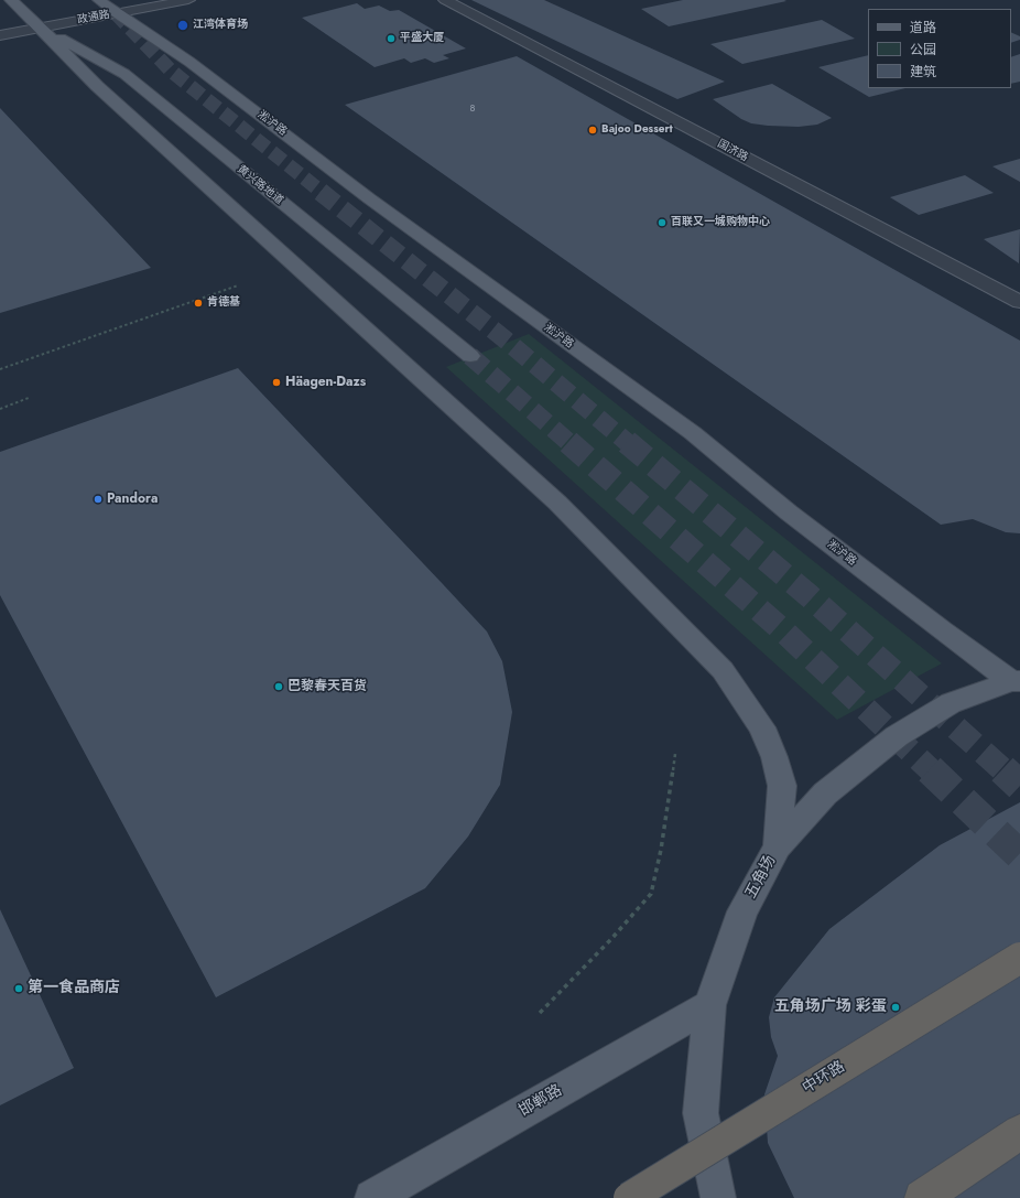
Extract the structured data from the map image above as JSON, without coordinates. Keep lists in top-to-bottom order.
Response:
{
  "streets": {
    "highway": ["中环路"],
    "main road": [
      "淞沪路",
      "黄兴路地道",
      "五角场",
      "邯郸路"
    ],
    "street": ["政通路", "国济路"]
  },
  "crossings": [
    ["政通路", "淞沪路"],
    ["政通路", "黄兴路地道"],
    ["淞沪路", "五角场"],
    ["五角场", "邯郸路"]
  ],
  "places": [
    "江湾体育场",
    "平盛大厦",
    "Bajoo Dessert",
    "百联又一城购物中心",
    "肯德基",
    "Häagen-Dazs",
    "Pandora",
    "巴黎春天百货",
    "第一食品商店",
    "五角场广场 彩蛋"
  ],
  "house_numbers": ["8"],
  "legend": ["道路", "公园", "建筑"]
}
